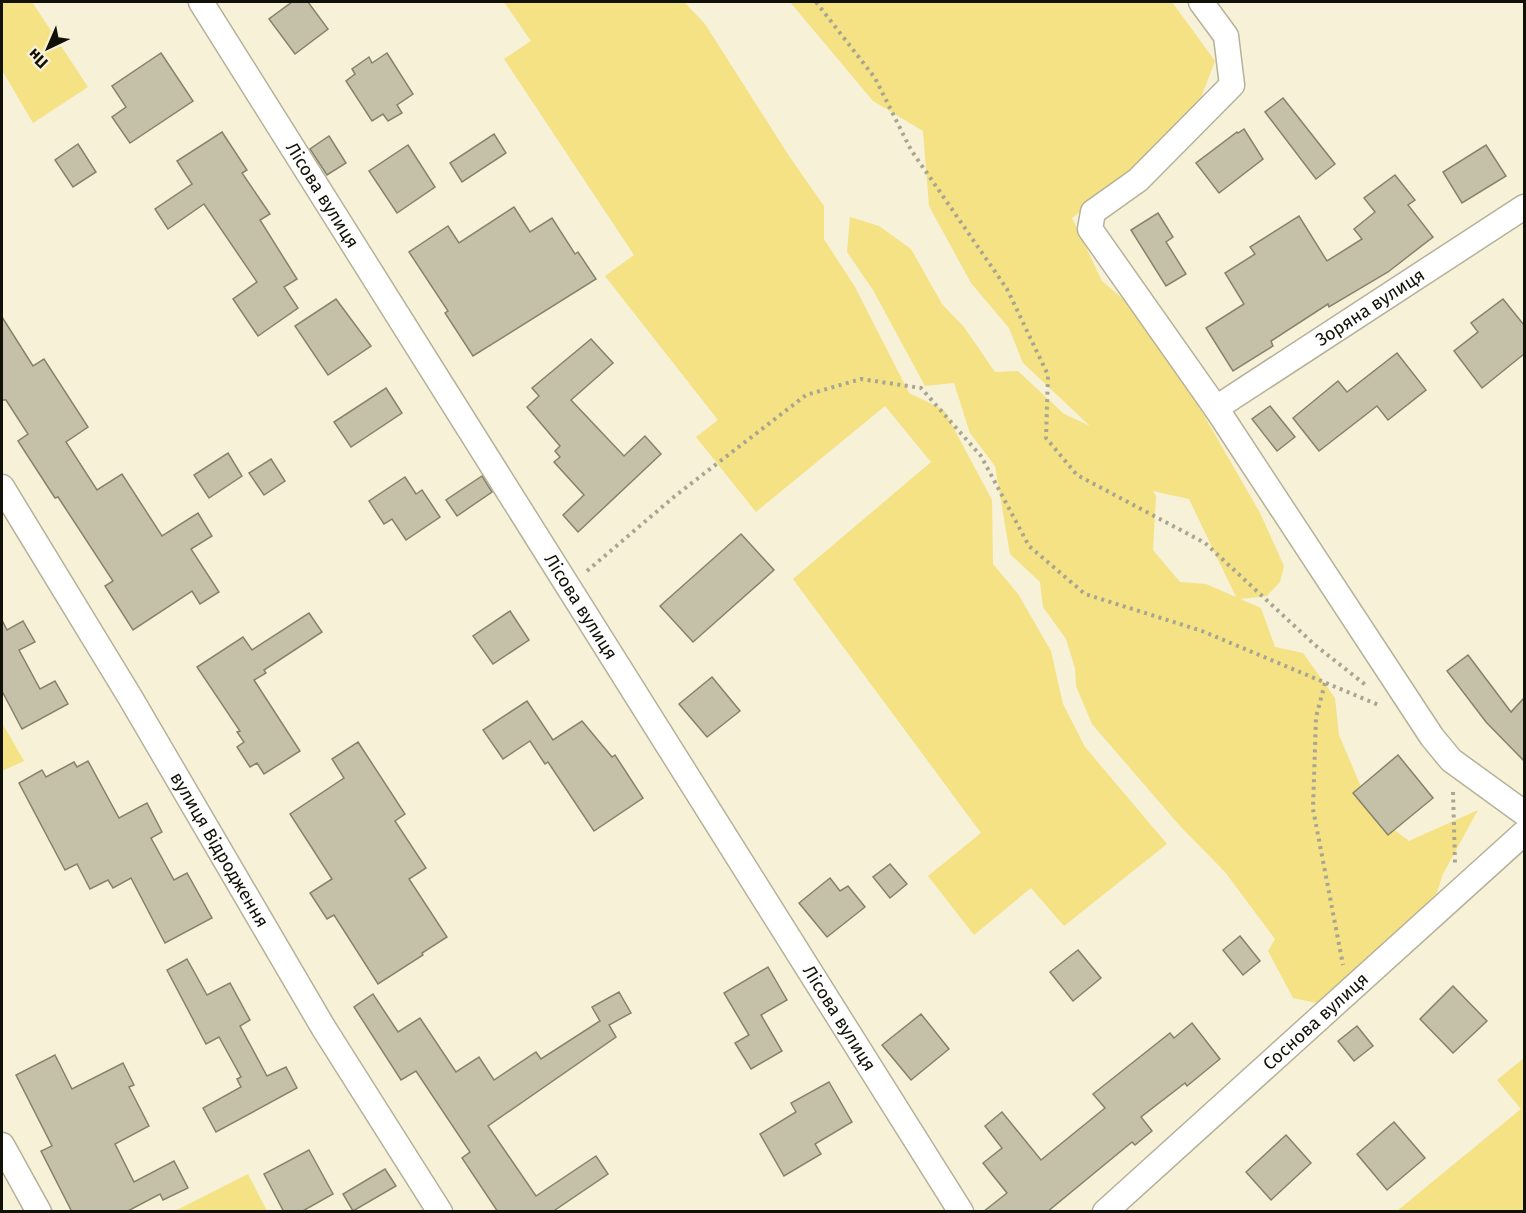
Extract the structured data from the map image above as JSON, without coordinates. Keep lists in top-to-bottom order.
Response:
{
  "streets": {
    "street": [
      "Лісова вулиця",
      "Зоряна вулиця",
      "вулиця Відродження",
      "Соснова вулиця"
    ]
  },
  "north": "bottom left"
}
